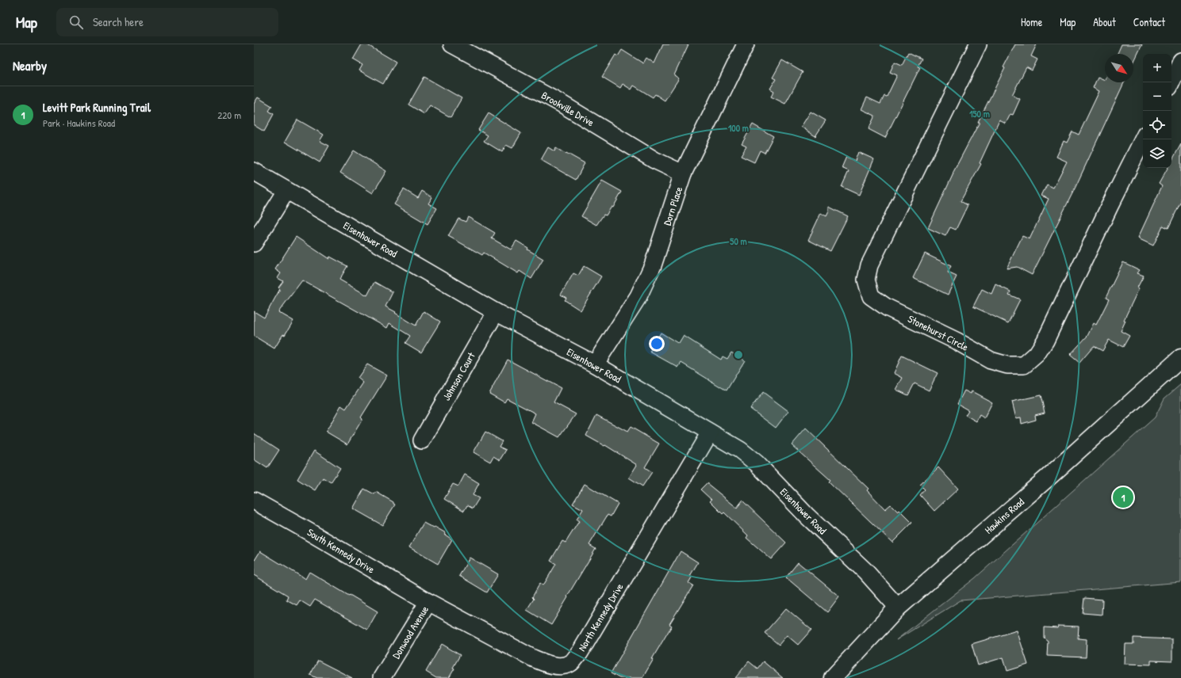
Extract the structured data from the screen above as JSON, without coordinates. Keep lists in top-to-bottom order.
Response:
{
  "streets": {
    "street": [
      "Brookville Drive",
      "Dorn Place",
      "Eisenhower Road",
      "Stonehurst Circle",
      "Johnson Court",
      "Hawkins Road",
      "South Kennedy Drive",
      "North Kennedy Drive",
      "Donwood Avenue"
    ]
  },
  "crossings": [
    ["Brookville Drive", "Dorn Place"],
    ["Dorn Place", "Eisenhower Road"],
    ["Eisenhower Road", "Johnson Court"],
    ["Eisenhower Road", "Hawkins Road"],
    ["Eisenhower Road", "North Kennedy Drive"],
    ["South Kennedy Drive", "North Kennedy Drive"],
    ["South Kennedy Drive", "Donwood Avenue"],
    ["North Kennedy Drive", "Donwood Avenue"]
  ],
  "north": "bottom right",
  "page": {
    "header": "Map",
    "search": "Search here",
    "nav": [
      "Home",
      "Map",
      "About",
      "Contact"
    ],
    "heading": "Nearby",
    "map_buttons": ["+", "−"],
    "list": [
      {
        "mark": "1",
        "name": "Levitt Park Running Trail",
        "note": "Park · Hawkins Road",
        "value": "220 m"
      }
    ],
    "pins": "1"
  },
  "rings": ["150 m", "100 m", "50 m"]
}
